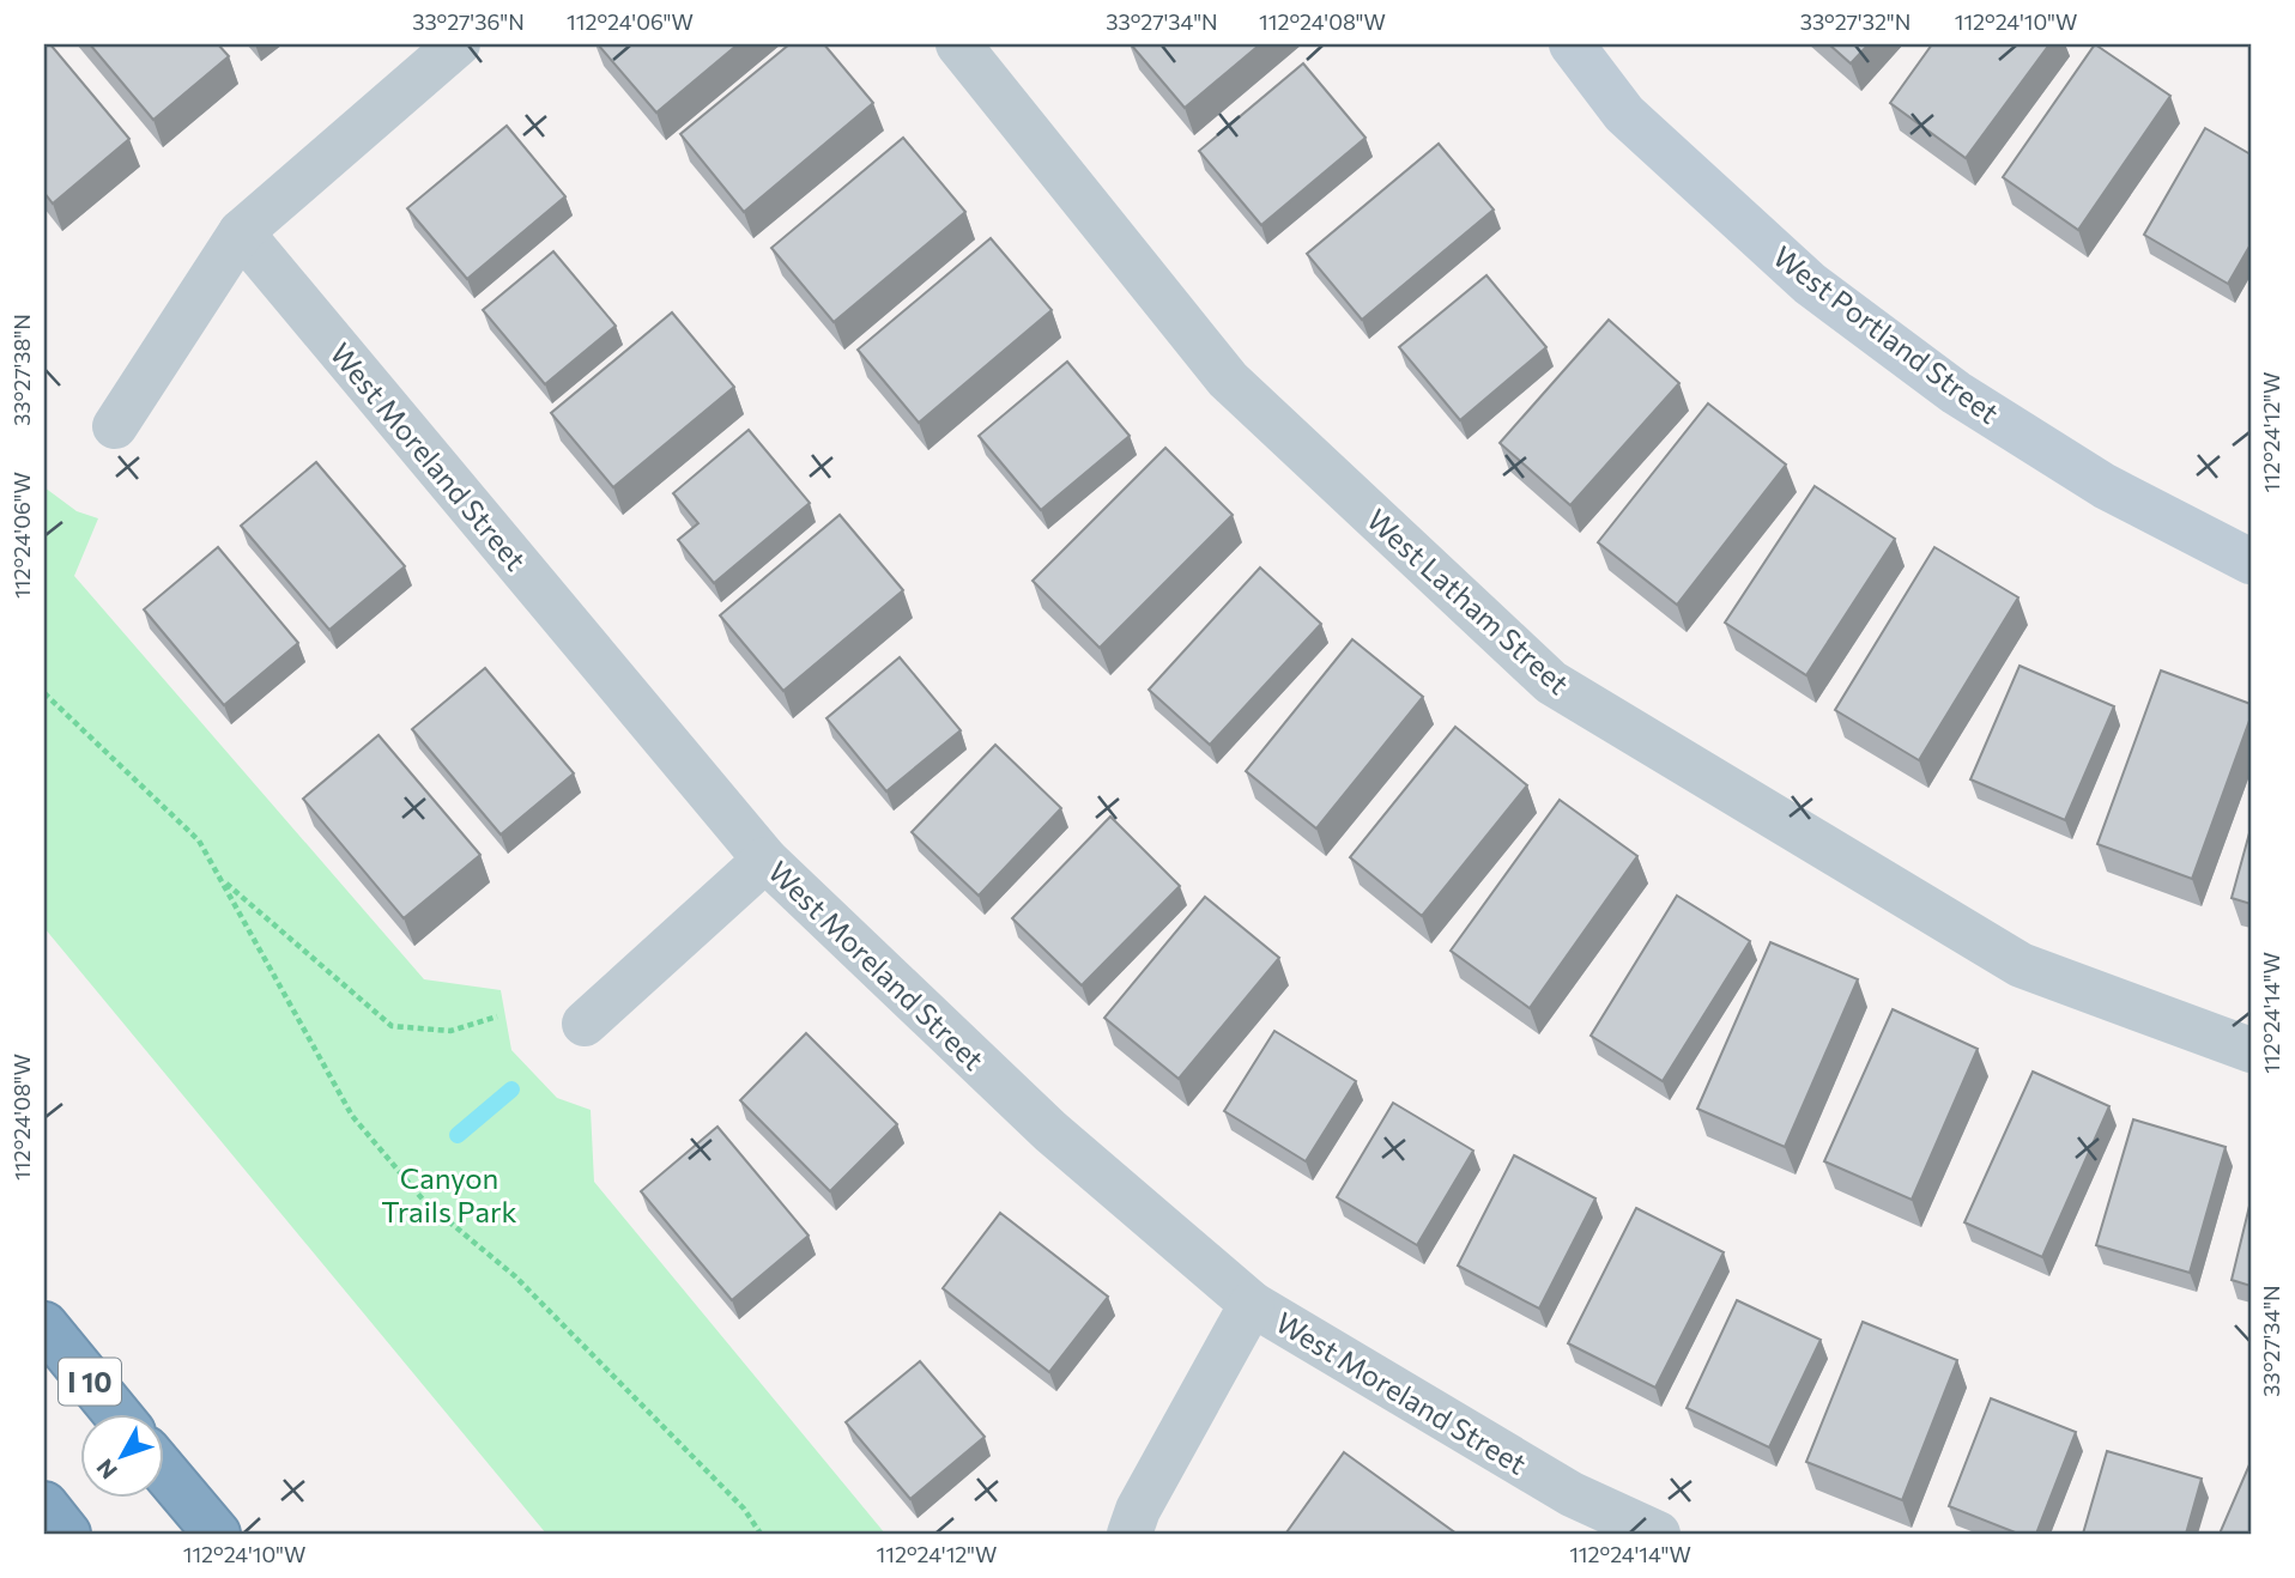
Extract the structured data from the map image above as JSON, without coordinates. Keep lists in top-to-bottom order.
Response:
{
  "streets": {
    "highway": ["I 10"],
    "street": ["West Portland Street", "West Moreland Street", "West Latham Street"]
  },
  "parks": ["Canyon Trails Park"],
  "north": "bottom left",
  "coordinates": [
    "33°27'36\"N",
    "112°24'06\"W",
    "33°27'34\"N",
    "112°24'08\"W",
    "33°27'32\"N",
    "112°24'10\"W",
    "33°27'38\"N",
    "112°24'12\"W",
    "112°24'14\"W"
  ]
}
